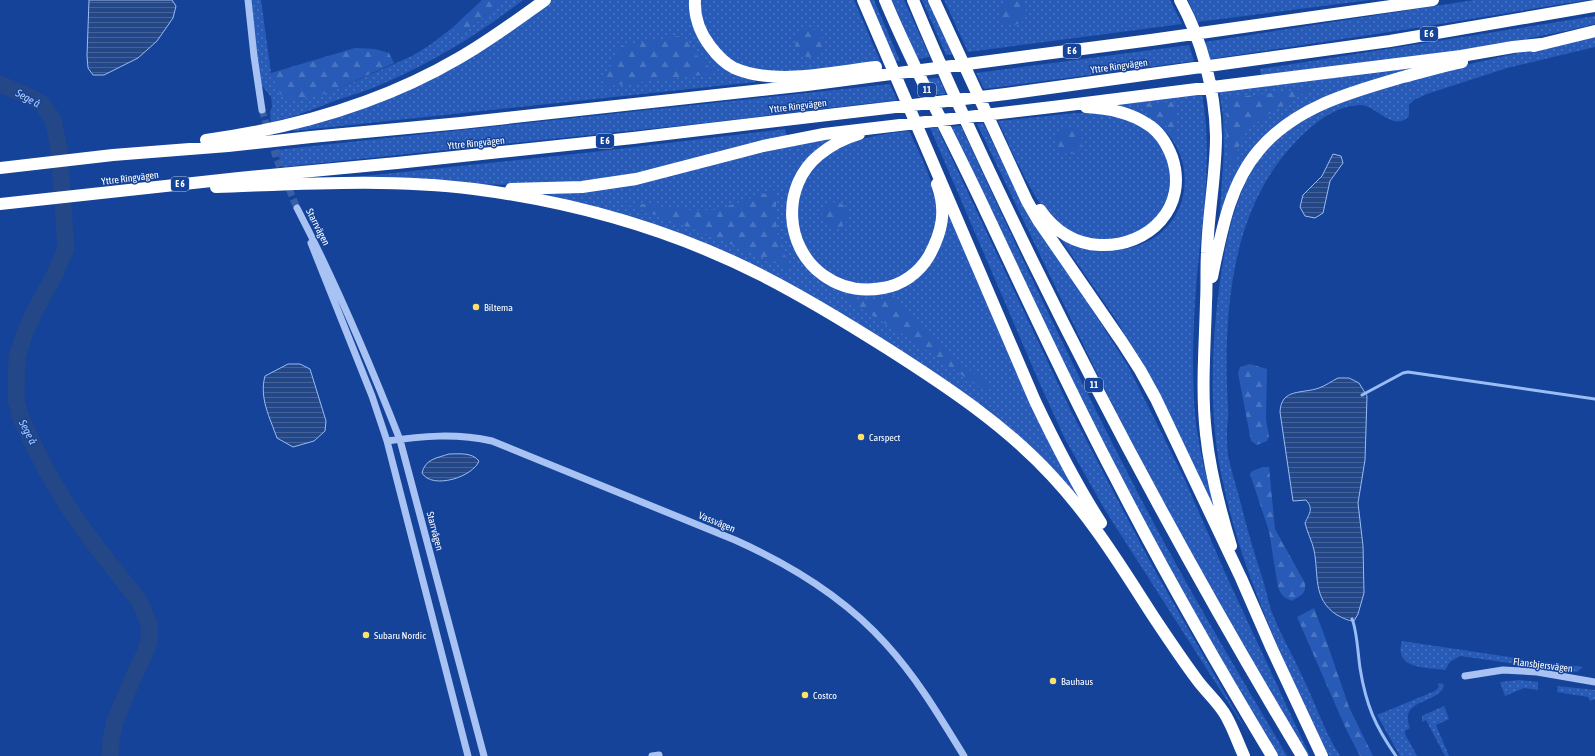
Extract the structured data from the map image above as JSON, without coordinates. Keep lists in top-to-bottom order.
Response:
{
  "streets": {
    "highway": ["E 6", "Yttre Ringvägen", "11"],
    "street": ["Starrvägen", "Vassvägen", "Flansbjersvägen"]
  },
  "crossings": [
    ["Starrvägen", "Vassvägen"]
  ],
  "water": ["Sege å"],
  "places": [
    "Biltema",
    "Carspect",
    "Subaru Nordic",
    "Bauhaus",
    "Costco"
  ]
}
